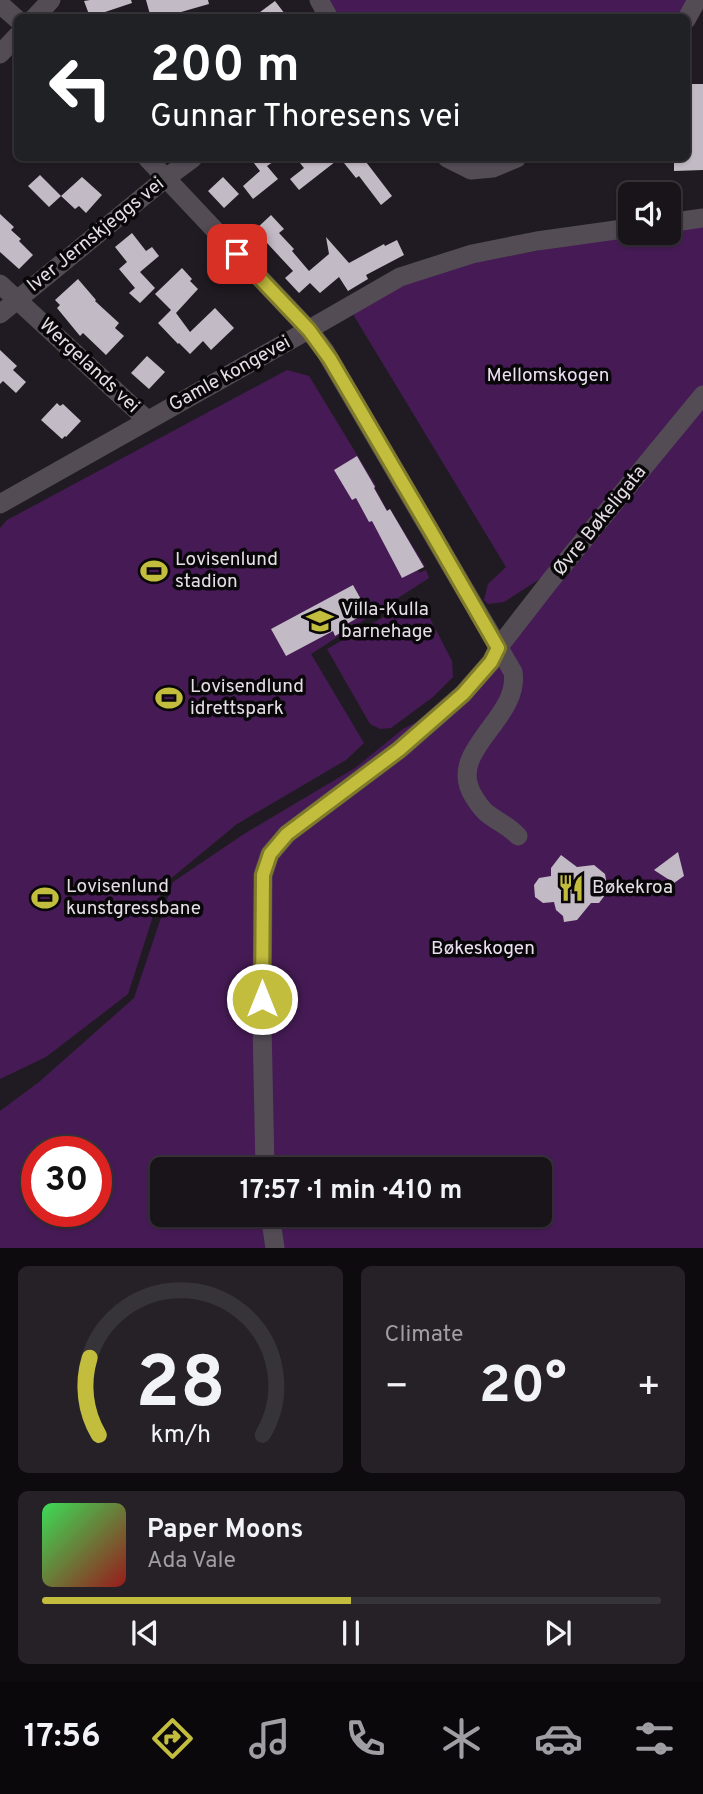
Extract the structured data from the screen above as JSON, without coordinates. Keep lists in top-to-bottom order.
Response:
{
  "streets": {
    "street": [
      "Iver Jernskjeggs vei",
      "Wergelands vei",
      "Gamle kongevei",
      "Øvre Bøkeligata"
    ]
  },
  "crossings": [
    ["Iver Jernskjeggs vei", "Wergelands vei"],
    ["Wergelands vei", "Gamle kongevei"]
  ],
  "parks": ["Mellomskogen", "Bøkeskogen"],
  "places": {
    "sports": ["Lovisenlund stadion", "Lovisendlund idrettspark", "Lovisenlund kunstgressbane"],
    "school or university": ["Villa-Kulla barnehage"],
    "restaurant": ["Bøkekroa"]
  },
  "page": {
    "turn": ["200 m", "Gunnar Thoresens vei"],
    "limit": "30",
    "trip": "17:57 · 1 min · 410 m",
    "tile": "Climate",
    "heat": ["−", "20°", "+"],
    "song": ["Paper Moons", "Ada Vale"],
    "tabs": "17:56",
    "gauge": ["28", "km/h"]
  }
}
